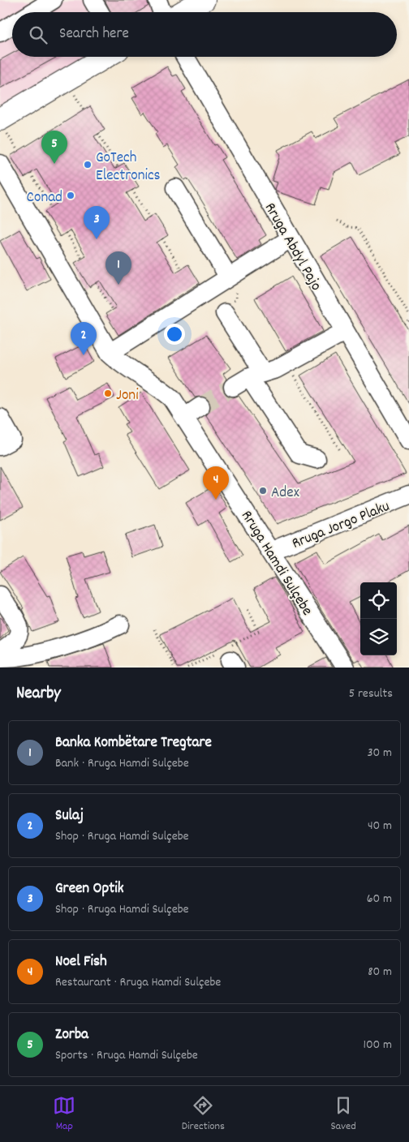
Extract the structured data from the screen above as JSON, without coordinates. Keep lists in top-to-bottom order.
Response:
{
  "streets": {
    "street": ["Rruga Abdyl Pajo", "Rruga Jorgo Plaku", "Rruga Hamdi Sulçebe"]
  },
  "crossings": [
    ["Rruga Jorgo Plaku", "Rruga Hamdi Sulçebe"]
  ],
  "places": [
    "GoTech Electronics",
    "Conad",
    "Joni",
    "Adex"
  ],
  "page": {
    "search": "Search here",
    "pins": [
      "5",
      "3",
      "1",
      "2",
      "4"
    ],
    "heading": ["Nearby", "5 results"],
    "list": [
      {
        "mark": "1",
        "name": "Banka Kombëtare Tregtare",
        "note": "Bank · Rruga Hamdi Sulçebe",
        "value": "30 m"
      },
      {
        "mark": "2",
        "name": "Sulaj",
        "note": "Shop · Rruga Hamdi Sulçebe",
        "value": "40 m"
      },
      {
        "mark": "3",
        "name": "Green Optik",
        "note": "Shop · Rruga Hamdi Sulçebe",
        "value": "60 m"
      },
      {
        "mark": "4",
        "name": "Noel Fish",
        "note": "Restaurant · Rruga Hamdi Sulçebe",
        "value": "80 m"
      },
      {
        "mark": "5",
        "name": "Zorba",
        "note": "Sports · Rruga Hamdi Sulçebe",
        "value": "100 m"
      }
    ],
    "nav": ["Map", "Directions", "Saved"]
  }
}
